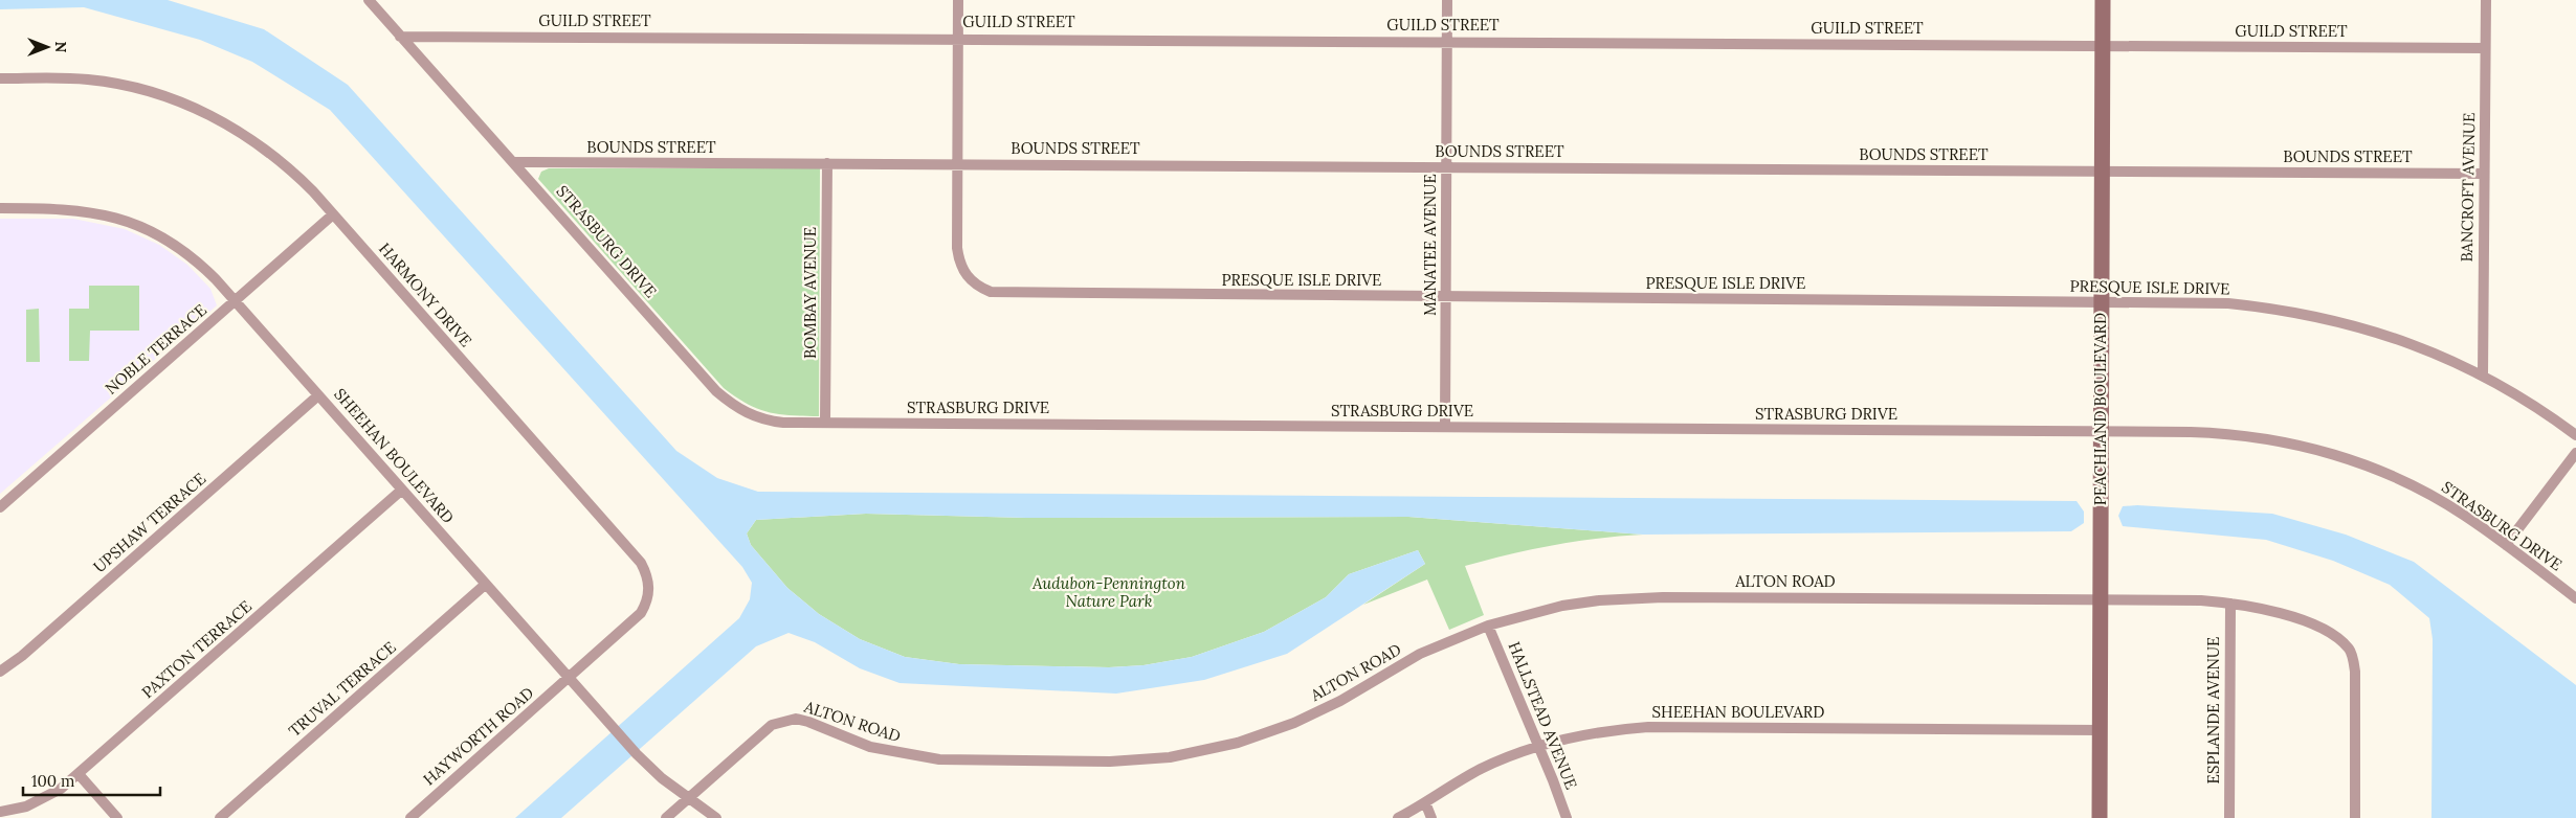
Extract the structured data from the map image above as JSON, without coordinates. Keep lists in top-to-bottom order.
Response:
{
  "streets": {
    "street": [
      "GUILD STREET",
      "BOUNDS STREET",
      "BANCROFT AVENUE",
      "STRASBURG DRIVE",
      "MANATEE AVENUE",
      "PRESQUE ISLE DRIVE",
      "BOMBAY AVENUE",
      "HARMONY DRIVE",
      "NOBLE TERRACE",
      "PEACHLAND BOULEVARD",
      "SHEEHAN BOULEVARD",
      "UPSHAW TERRACE",
      "ALTON ROAD",
      "PAXTON TERRACE",
      "TRUVAL TERRACE",
      "ESPLANDE AVENUE",
      "HALLSTEAD AVENUE",
      "HAYWORTH ROAD"
    ]
  },
  "crossings": [
    ["GUILD STREET", "BANCROFT AVENUE"],
    ["GUILD STREET", "STRASBURG DRIVE"],
    ["GUILD STREET", "MANATEE AVENUE"],
    ["GUILD STREET", "PRESQUE ISLE DRIVE"],
    ["GUILD STREET", "PEACHLAND BOULEVARD"],
    ["BOUNDS STREET", "BANCROFT AVENUE"],
    ["BOUNDS STREET", "STRASBURG DRIVE"],
    ["BOUNDS STREET", "MANATEE AVENUE"],
    ["BOUNDS STREET", "PRESQUE ISLE DRIVE"],
    ["BOUNDS STREET", "BOMBAY AVENUE"],
    ["BOUNDS STREET", "PEACHLAND BOULEVARD"],
    ["BANCROFT AVENUE", "PRESQUE ISLE DRIVE"],
    ["STRASBURG DRIVE", "MANATEE AVENUE"],
    ["STRASBURG DRIVE", "BOMBAY AVENUE"],
    ["STRASBURG DRIVE", "PEACHLAND BOULEVARD"],
    ["MANATEE AVENUE", "PRESQUE ISLE DRIVE"],
    ["PRESQUE ISLE DRIVE", "PEACHLAND BOULEVARD"],
    ["HARMONY DRIVE", "NOBLE TERRACE"],
    ["HARMONY DRIVE", "SHEEHAN BOULEVARD"],
    ["HARMONY DRIVE", "HAYWORTH ROAD"],
    ["NOBLE TERRACE", "SHEEHAN BOULEVARD"],
    ["PEACHLAND BOULEVARD", "SHEEHAN BOULEVARD"],
    ["PEACHLAND BOULEVARD", "ALTON ROAD"],
    ["SHEEHAN BOULEVARD", "UPSHAW TERRACE"],
    ["SHEEHAN BOULEVARD", "ALTON ROAD"],
    ["SHEEHAN BOULEVARD", "PAXTON TERRACE"],
    ["SHEEHAN BOULEVARD", "TRUVAL TERRACE"],
    ["SHEEHAN BOULEVARD", "HALLSTEAD AVENUE"],
    ["SHEEHAN BOULEVARD", "HAYWORTH ROAD"],
    ["ALTON ROAD", "ESPLANDE AVENUE"],
    ["ALTON ROAD", "HALLSTEAD AVENUE"]
  ],
  "parks": ["Audubon-Pennington Nature Park"],
  "scale_bar": "100 m",
  "north": "right"
}
